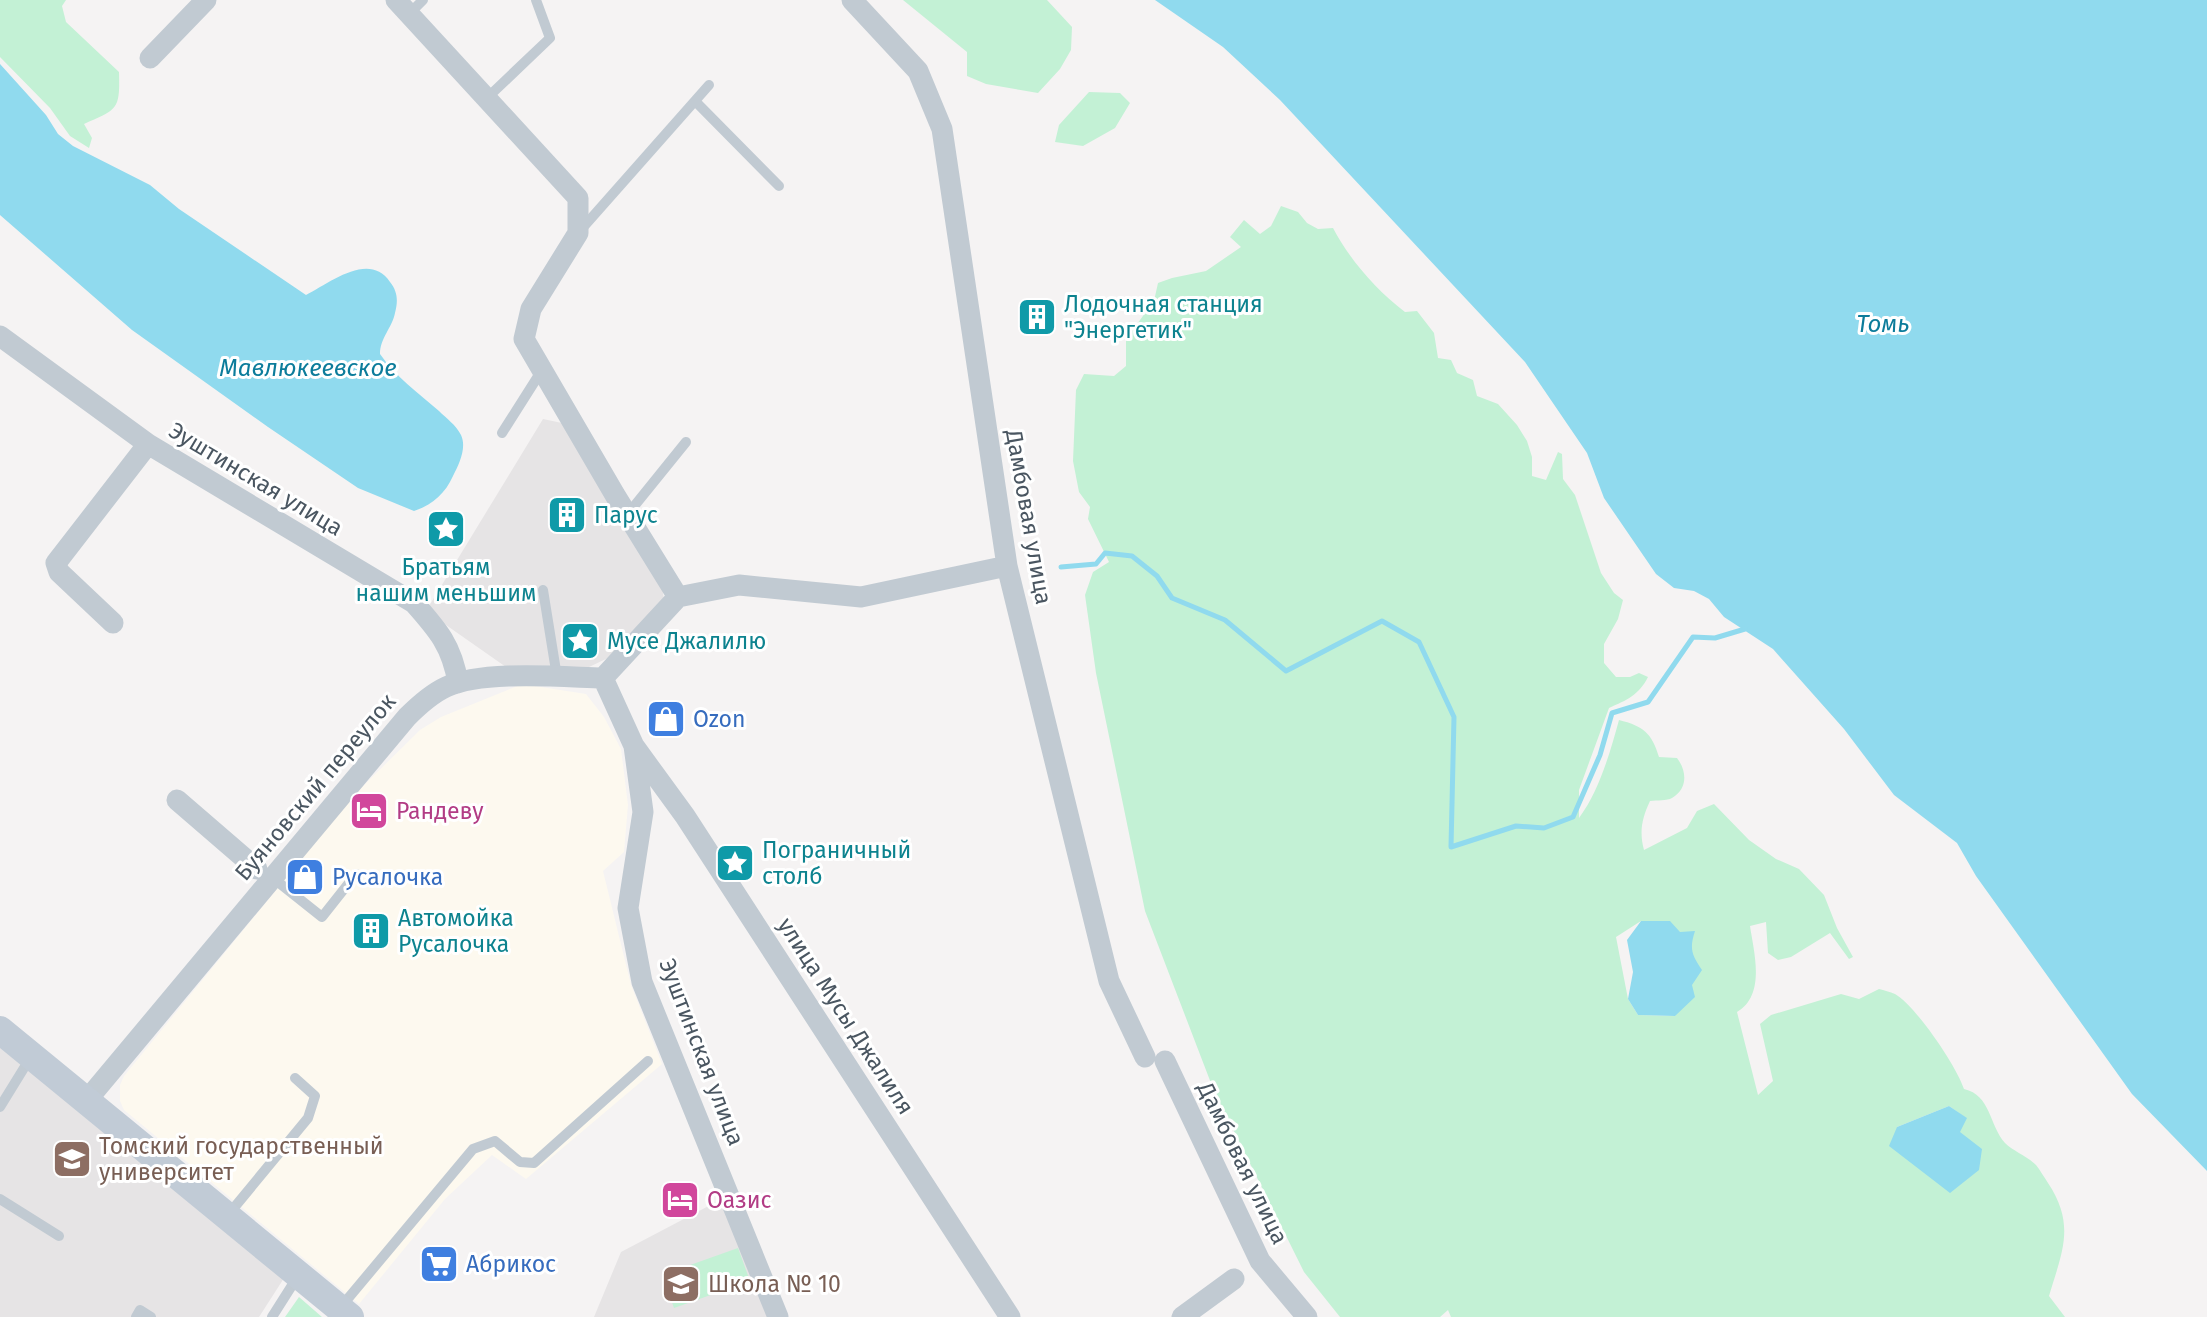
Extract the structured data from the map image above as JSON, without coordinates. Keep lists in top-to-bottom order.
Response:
{
  "streets": {
    "street": [
      "Эуштинская улица",
      "Дамбовая улица",
      "Буяновский переулок",
      "улица Мусы Джалиля"
    ]
  },
  "crossings": [
    ["Эуштинская улица", "Буяновский переулок"],
    ["Эуштинская улица", "улица Мусы Джалиля"]
  ],
  "water": ["Томь", "Мавлюкеевское"],
  "places": {
    "building": ["Лодочная станция \"Энергетик\"", "Парус", "Автомойка Русалочка"],
    "place": ["Братьям нашим меньшим", "Мусе Джалилю", "Пограничный столб"],
    "shop": ["Ozon", "Русалочка"],
    "hotel": ["Рандеву", "Оазис"],
    "school or university": ["Томский государственный университет", "Школа № 10"],
    "supermarket": ["Абрикос"]
  }
}
